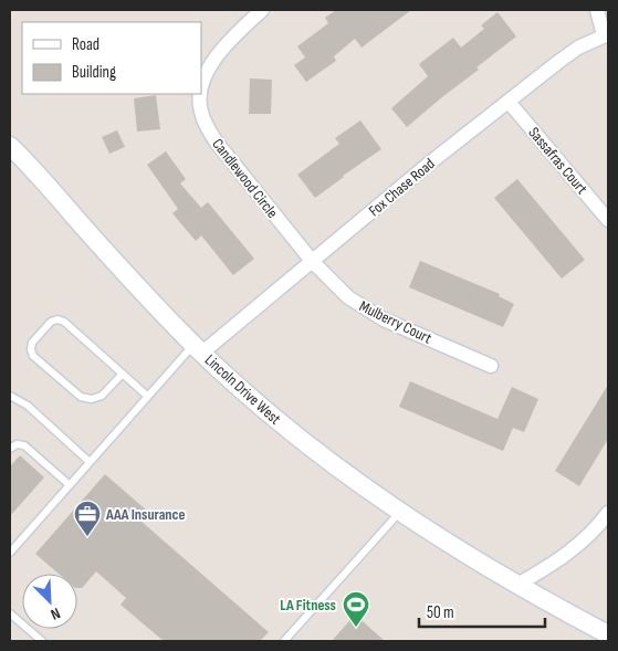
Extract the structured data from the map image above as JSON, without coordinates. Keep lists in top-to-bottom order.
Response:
{
  "streets": {
    "street": [
      "Sassafras Court",
      "Candlewood Circle",
      "Fox Chase Road",
      "Mulberry Court",
      "Lincoln Drive West"
    ]
  },
  "crossings": [
    ["Sassafras Court", "Fox Chase Road"],
    ["Candlewood Circle", "Fox Chase Road"],
    ["Candlewood Circle", "Mulberry Court"],
    ["Fox Chase Road", "Mulberry Court"],
    ["Fox Chase Road", "Lincoln Drive West"]
  ],
  "places": {
    "office": ["AAA Insurance"],
    "sports": ["LA Fitness"]
  },
  "legend": ["Road", "Building"],
  "scale_bar": "50 m",
  "north": "bottom right"
}
